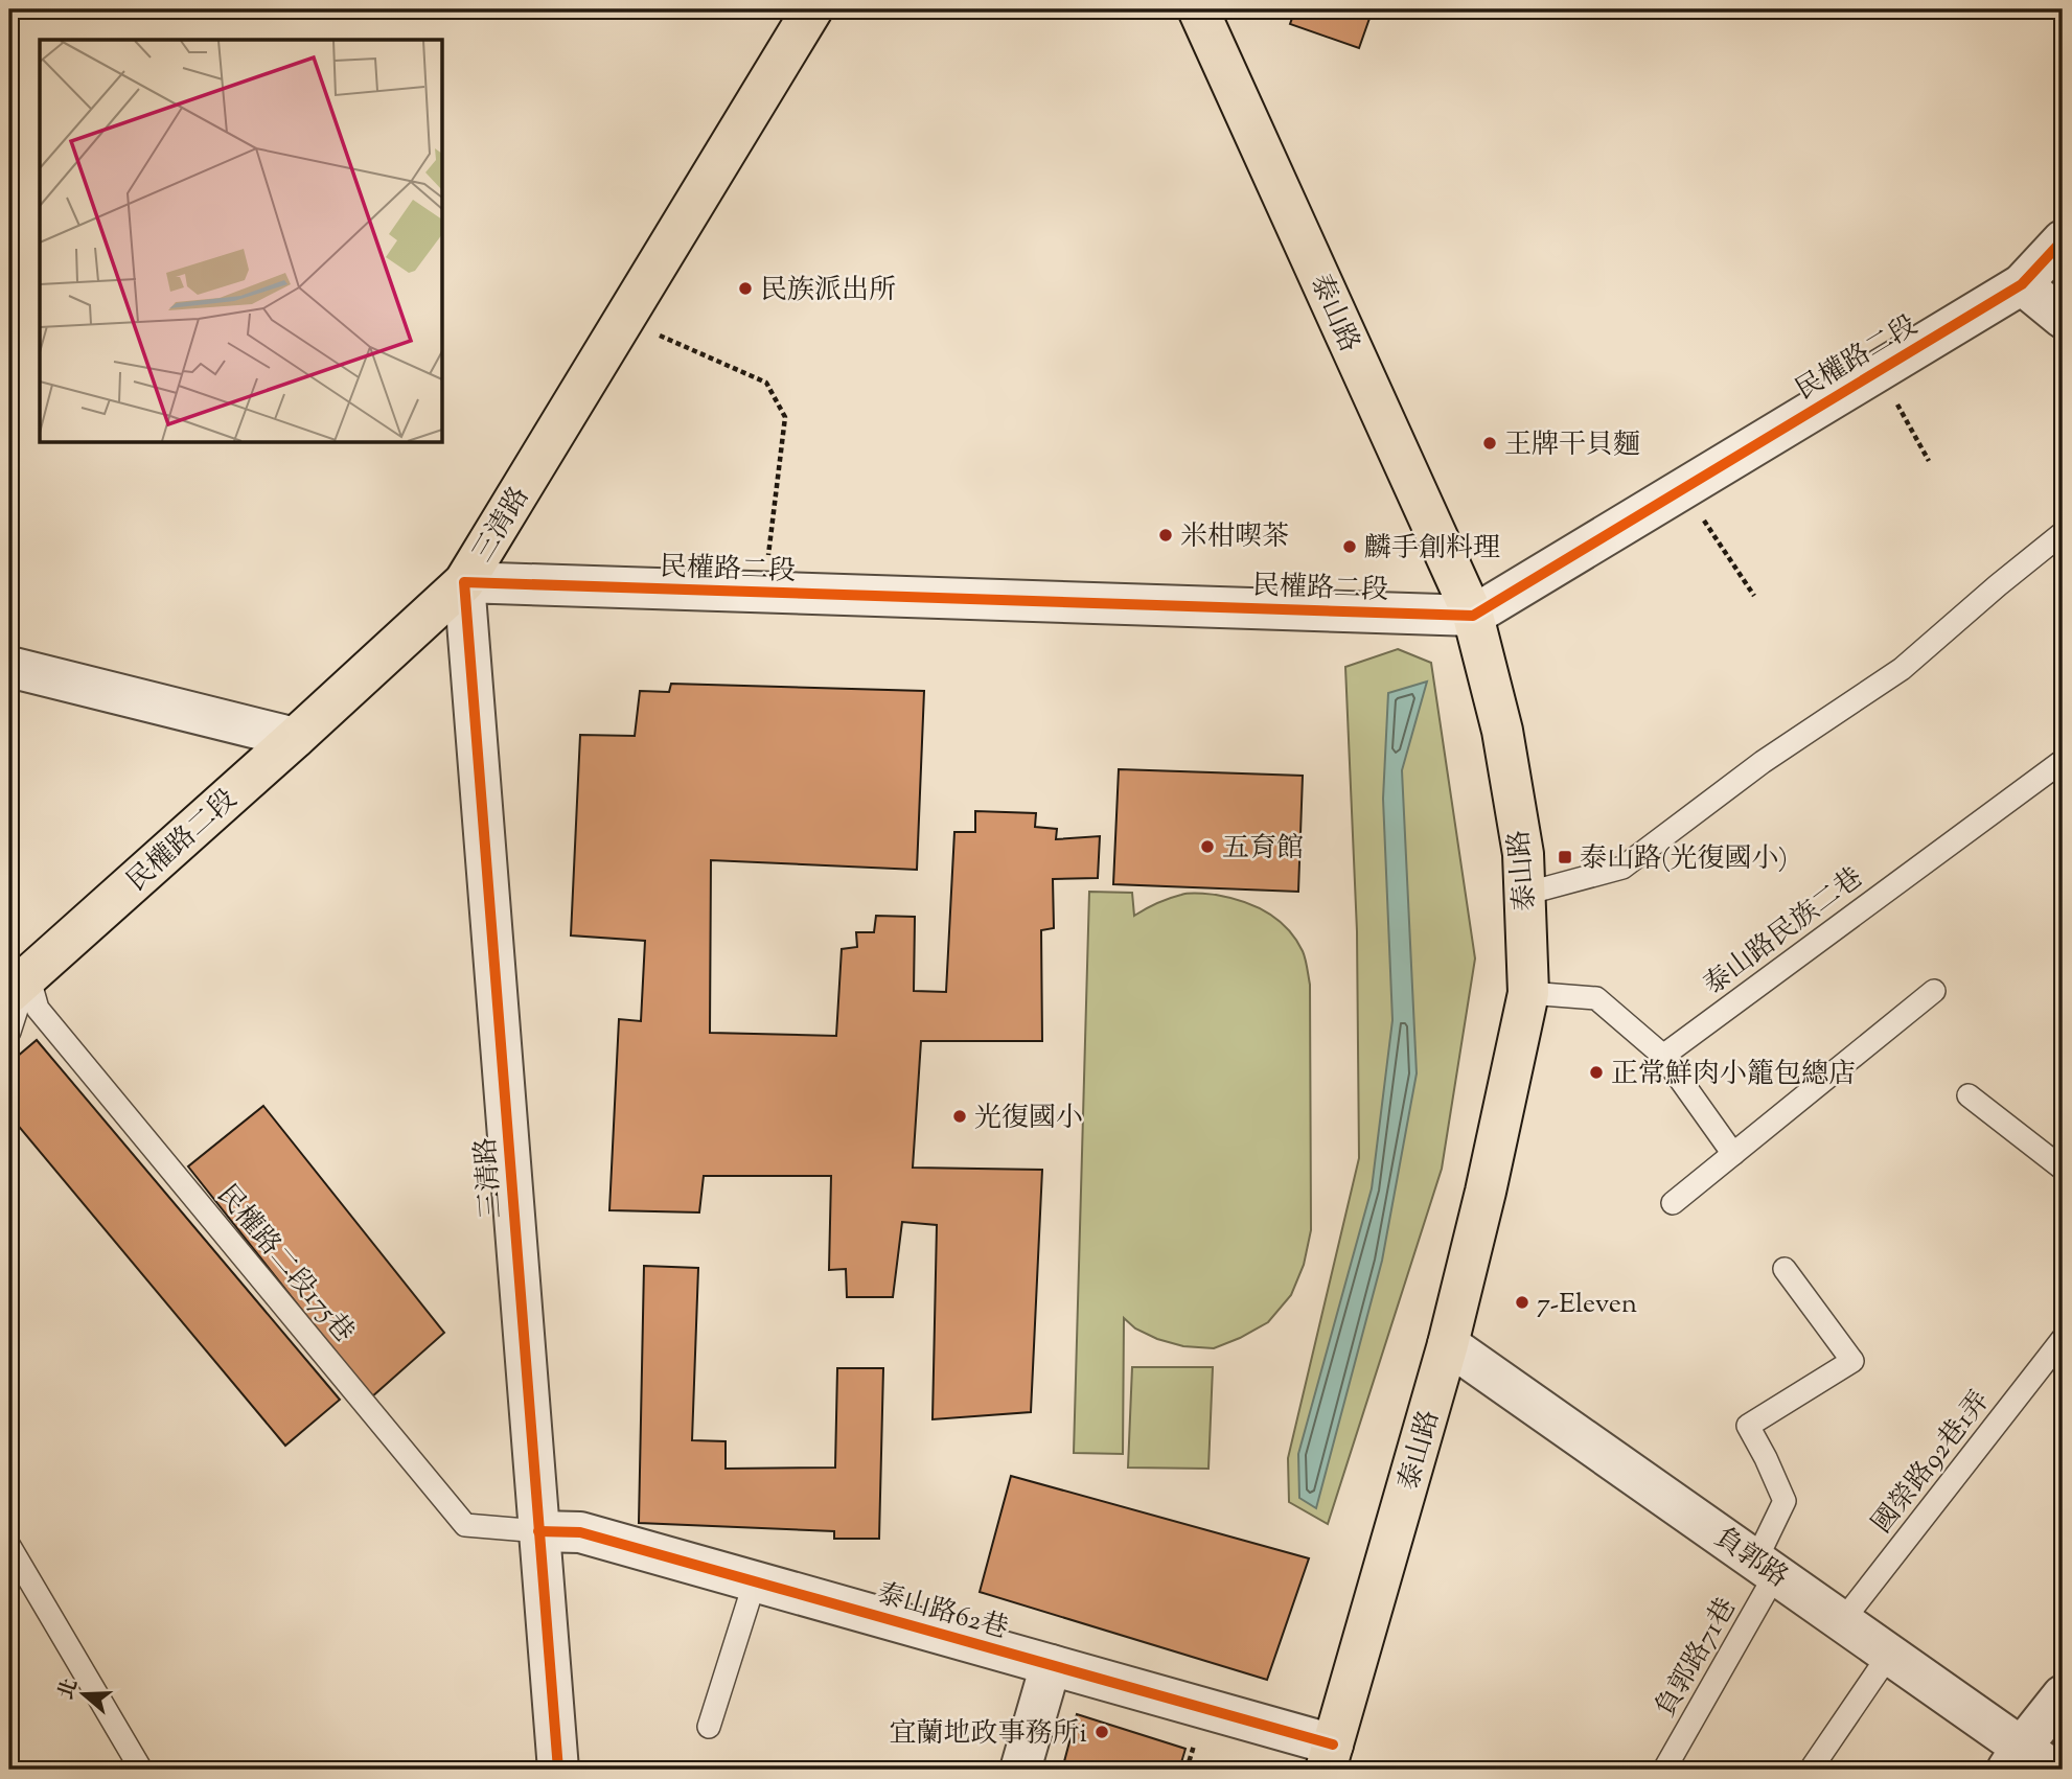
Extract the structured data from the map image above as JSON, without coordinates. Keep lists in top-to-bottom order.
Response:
{
  "streets": {
    "main road": ["泰山路", "民權路二段", "三清路"],
    "street": ["負郭路", "泰山路62巷"],
    "lane": [
      "泰山路民族二巷",
      "民權路二段175巷",
      "國榮路92巷1弄",
      "負郭路71巷"
    ]
  },
  "crossings": [
    ["泰山路", "民權路二段"],
    ["泰山路", "負郭路"],
    ["泰山路", "泰山路62巷"],
    ["民權路二段", "三清路"],
    ["民權路二段", "民權路二段175巷"],
    ["三清路", "民權路二段175巷"],
    ["三清路", "泰山路62巷"],
    ["民權路二段175巷", "泰山路62巷"],
    ["國榮路92巷1弄", "負郭路"],
    ["負郭路", "負郭路71巷"]
  ],
  "places": {
    "other": [
      "民族派出所",
      "王牌干貝麵",
      "米柑喫茶",
      "麟手創料理",
      "五育館",
      "正常鮮肉小籠包總店",
      "光復國小",
      "7-Eleven",
      "宜蘭地政事務所i"
    ],
    "transit": ["泰山路(光復國小)"]
  },
  "north": "left"
}
